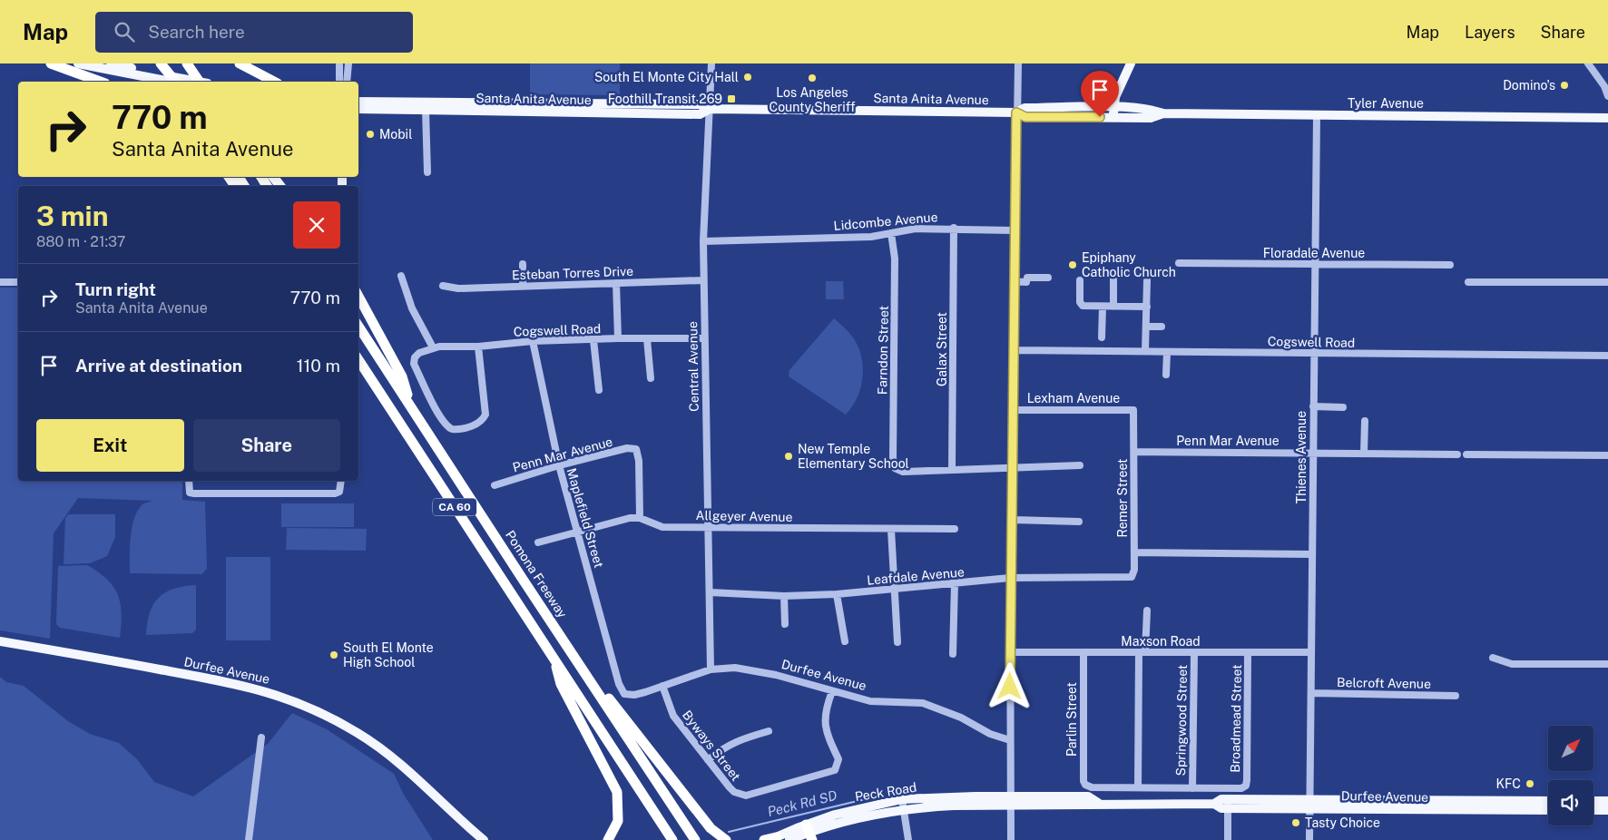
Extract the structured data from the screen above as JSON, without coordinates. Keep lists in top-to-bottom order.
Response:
{
  "streets": {
    "highway": ["CA 60", "Pomona Freeway"],
    "main road": [
      "Santa Anita Avenue",
      "Tyler Avenue",
      "Durfee Avenue",
      "Peck Road"
    ],
    "street": [
      "Lidcombe Avenue",
      "Floradale Avenue",
      "Esteban Torres Drive",
      "Cogswell Road",
      "Galax Street",
      "Farndon Street",
      "Central Avenue",
      "Lexham Avenue",
      "Penn Mar Avenue",
      "Thienes Avenue",
      "Remer Street",
      "Allgeyer Avenue",
      "Maplefield Street",
      "Leafdale Avenue",
      "Maxson Road",
      "Belcroft Avenue",
      "Broadmead Street",
      "Parlin Street",
      "Springwood Street",
      "Byways Street"
    ]
  },
  "crossings": [
    ["Santa Anita Avenue", "Tyler Avenue"],
    ["Santa Anita Avenue", "Central Avenue"],
    ["Tyler Avenue", "Thienes Avenue"],
    ["Lidcombe Avenue", "Galax Street"],
    ["Lidcombe Avenue", "Farndon Street"],
    ["Lidcombe Avenue", "Central Avenue"],
    ["Floradale Avenue", "Thienes Avenue"],
    ["Esteban Torres Drive", "Central Avenue"],
    ["Cogswell Road", "Central Avenue"],
    ["Cogswell Road", "Thienes Avenue"],
    ["Cogswell Road", "Maplefield Street"],
    ["Galax Street", "Farndon Street"],
    ["Central Avenue", "Allgeyer Avenue"],
    ["Central Avenue", "Leafdale Avenue"],
    ["Central Avenue", "Durfee Avenue"],
    ["Lexham Avenue", "Remer Street"],
    ["Penn Mar Avenue", "Thienes Avenue"],
    ["Penn Mar Avenue", "Remer Street"],
    ["Penn Mar Avenue", "Allgeyer Avenue"],
    ["Penn Mar Avenue", "Maplefield Street"],
    ["Thienes Avenue", "Maxson Road"],
    ["Thienes Avenue", "Durfee Avenue"],
    ["Thienes Avenue", "Belcroft Avenue"],
    ["Remer Street", "Leafdale Avenue"],
    ["Allgeyer Avenue", "Maplefield Street"],
    ["Maplefield Street", "Durfee Avenue"],
    ["Maxson Road", "Broadmead Street"],
    ["Maxson Road", "Parlin Street"],
    ["Maxson Road", "Springwood Street"],
    ["Durfee Avenue", "Byways Street"],
    ["Durfee Avenue", "Peck Road"],
    ["Broadmead Street", "Springwood Street"]
  ],
  "water": ["Peck Rd SD"],
  "places": {
    "other": [
      "South El Monte City Hall",
      "Los Angeles County Sheriff",
      "Domino's",
      "Mobil",
      "Epiphany Catholic Church",
      "New Temple Elementary School",
      "South El Monte High School",
      "KFC",
      "Tasty Choice"
    ],
    "transit": ["Foothill Transit 269"]
  },
  "north": "top right",
  "page": {
    "header": "Map",
    "search": "Search here",
    "nav": ["Map", "Layers", "Share"],
    "turn": ["770 m", "Santa Anita Avenue"],
    "heading": ["3 min", "880 m · 21:37"],
    "list": [
      {
        "name": "Turn right",
        "note": "Santa Anita Avenue",
        "value": "770 m"
      },
      {
        "name": "Arrive at destination",
        "value": "110 m"
      }
    ],
    "buttons": ["Exit", "Share"]
  }
}
